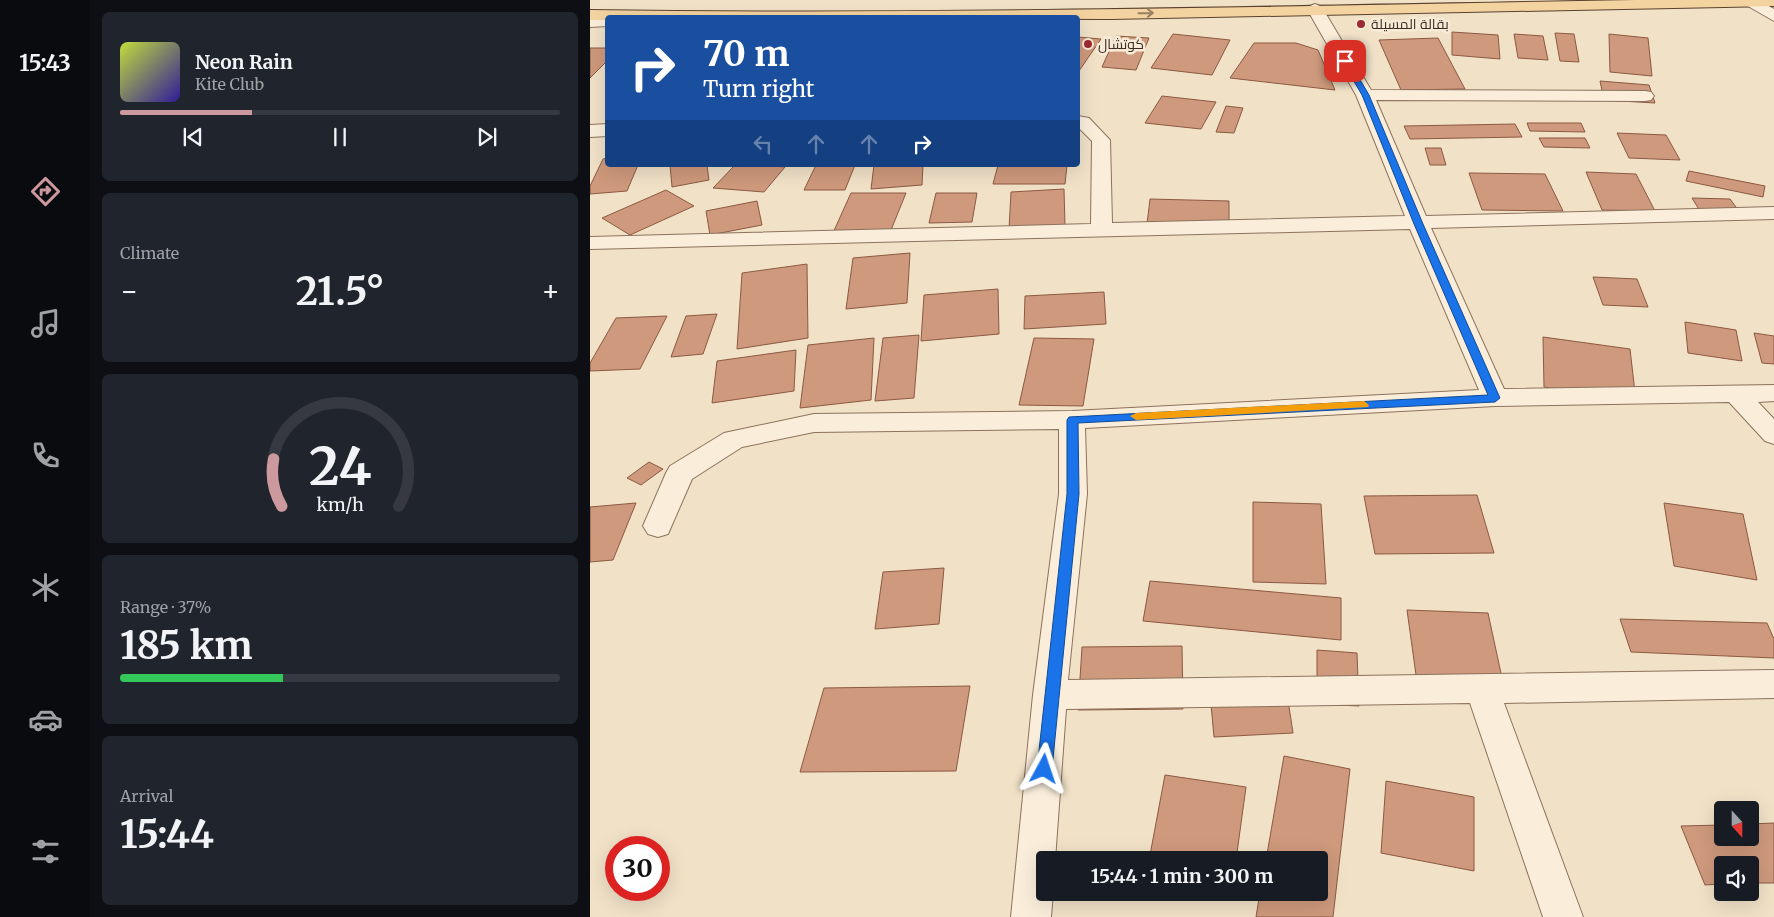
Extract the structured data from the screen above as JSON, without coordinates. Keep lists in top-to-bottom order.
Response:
{
  "places": ["بقالة المسيلة", "كوتشال"],
  "north": "bottom",
  "page": {
    "tabs": "15:43",
    "turn": ["70 m", "Turn right"],
    "song": ["Neon Rain", "Kite Club"],
    "tile": [
      "Climate",
      ["Range · 37%", "185 km"],
      ["Arrival", "15:44"]
    ],
    "heat": ["−", "21.5°", "+"],
    "limit": "30",
    "trip": "15:44 · 1 min · 300 m",
    "gauge": ["24", "km/h"]
  }
}
